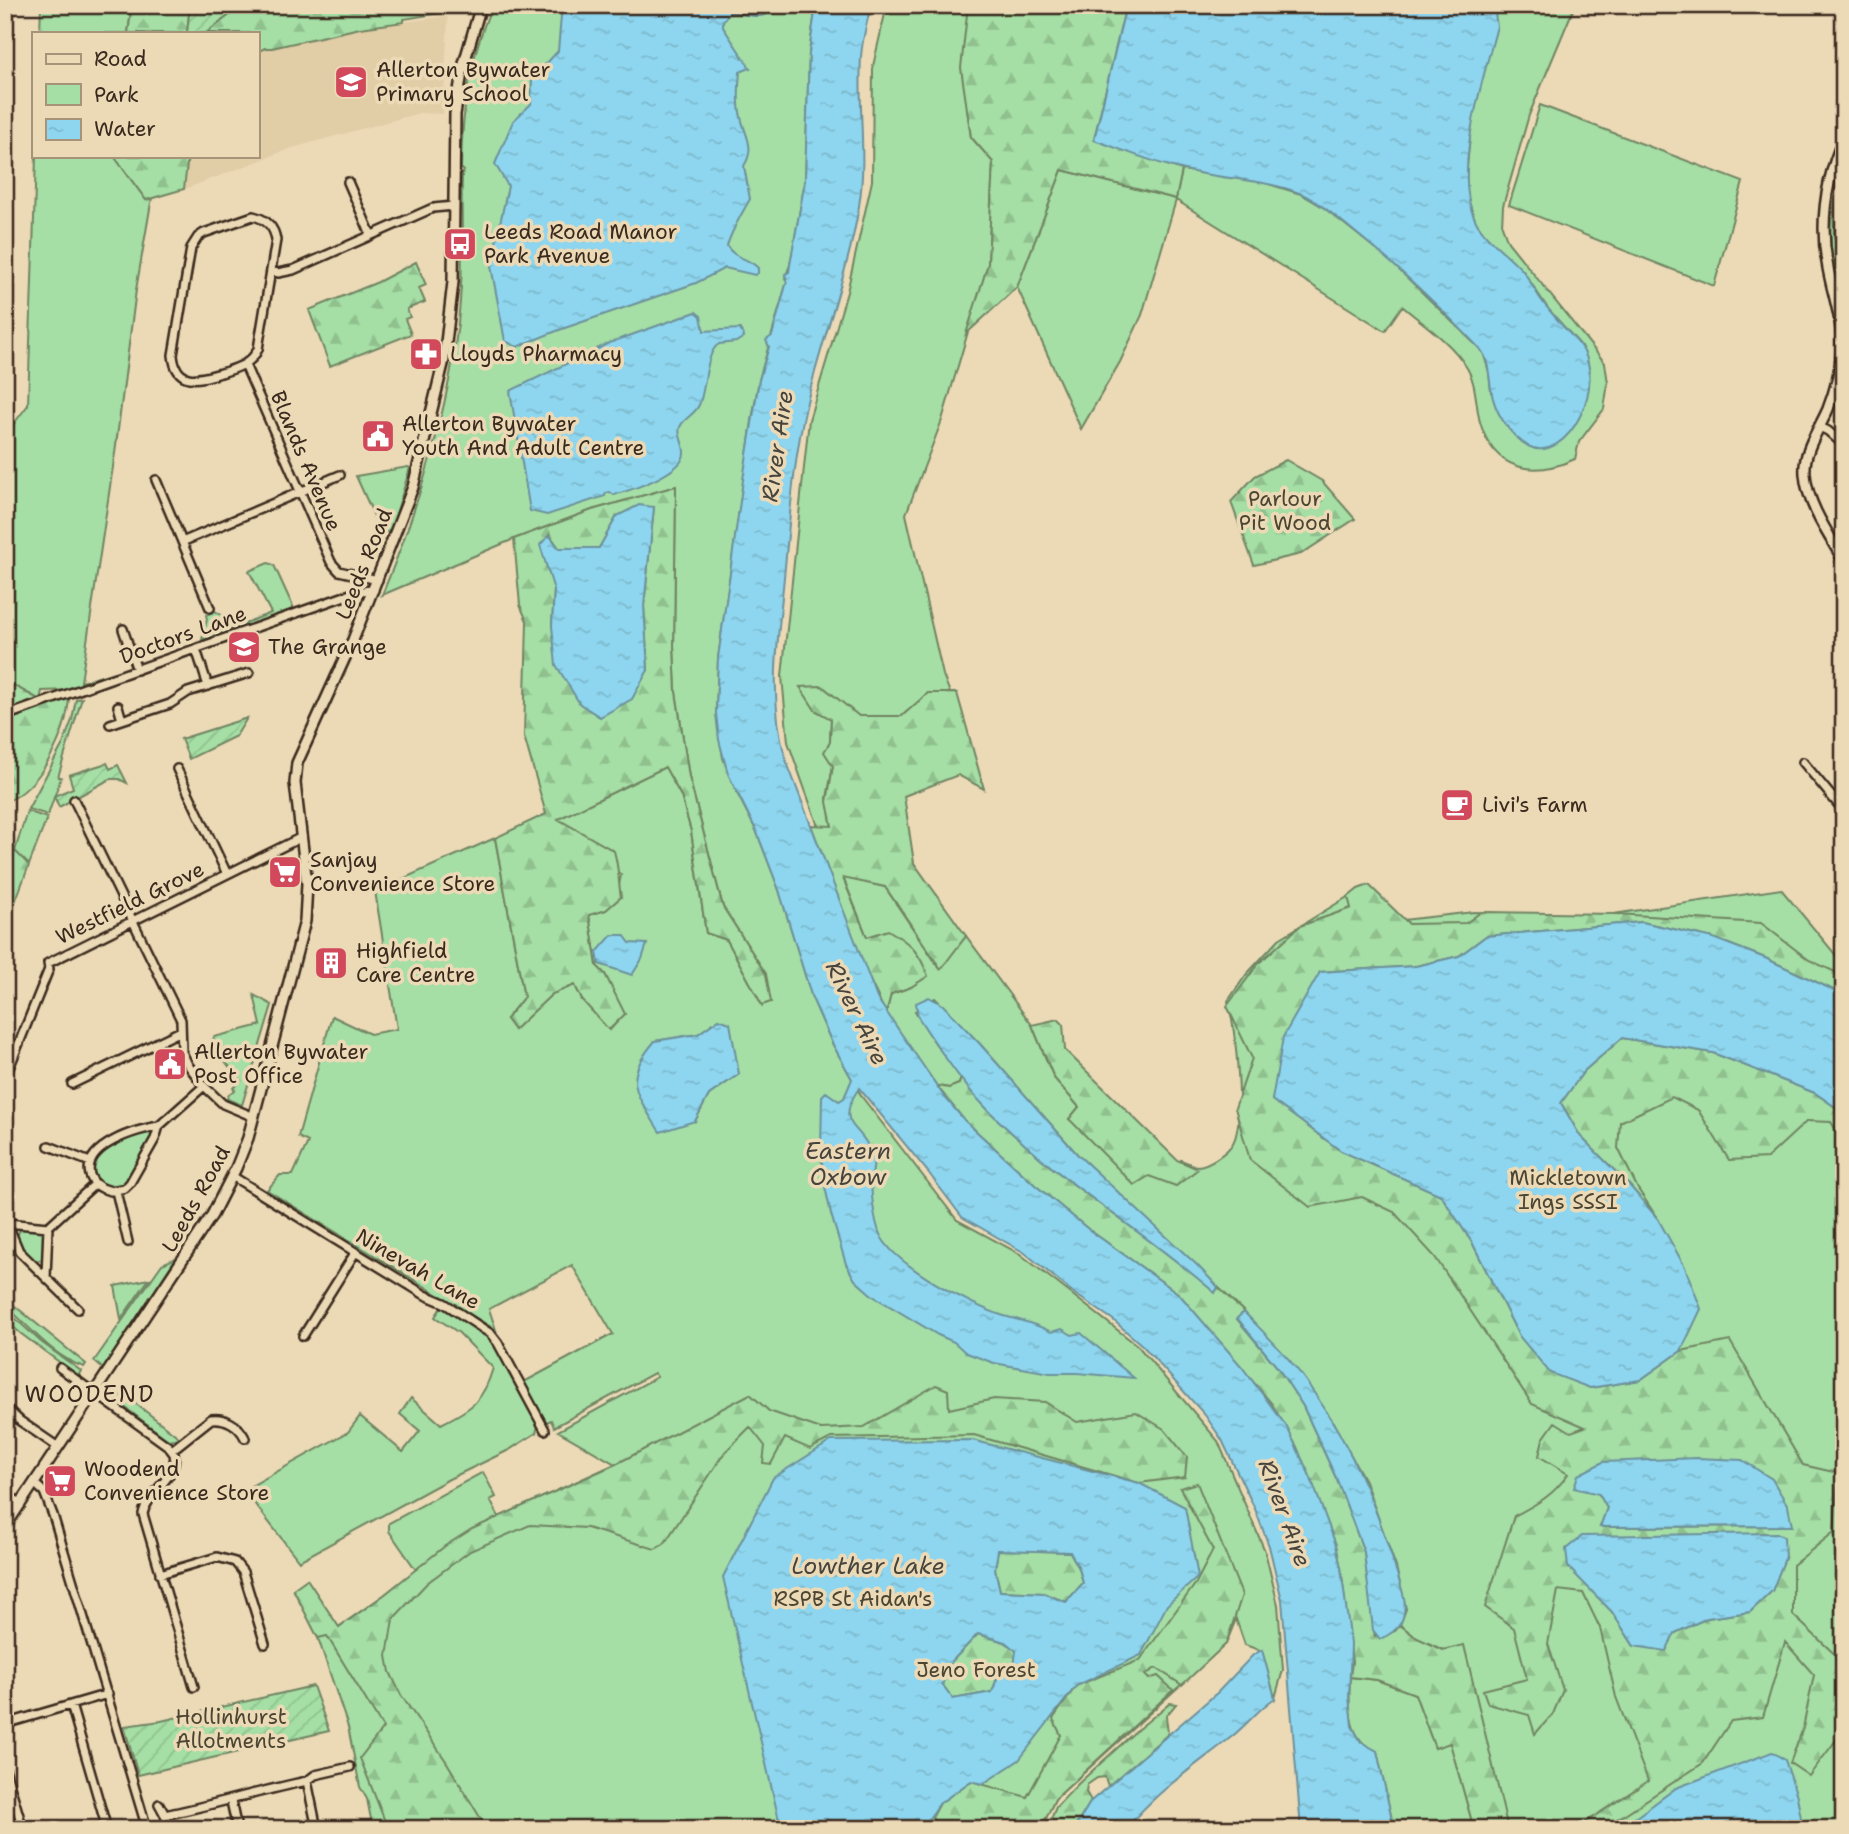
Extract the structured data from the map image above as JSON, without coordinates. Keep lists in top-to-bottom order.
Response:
{
  "streets": {
    "street": [
      "Blands Avenue",
      "Leeds Road",
      "Doctors Lane",
      "Westfield Grove",
      "Ninevah Lane"
    ]
  },
  "crossings": [
    ["Blands Avenue", "Leeds Road"],
    ["Leeds Road", "Doctors Lane"],
    ["Leeds Road", "Westfield Grove"],
    ["Leeds Road", "Ninevah Lane"]
  ],
  "districts": ["WOODEND"],
  "water": ["River Aire", "Eastern Oxbow", "Lowther Lake"],
  "parks": [
    "Parlour Pit Wood",
    "Mickletown Ings SSSI",
    "RSPB St Aidan's",
    "Jeno Forest",
    "Hollinhurst Allotments"
  ],
  "places": {
    "school or university": ["Allerton Bywater Primary School", "The Grange"],
    "bus stop": ["Leeds Road Manor Park Avenue"],
    "pharmacy": ["Lloyds Pharmacy"],
    "public building": ["Allerton Bywater Youth And Adult Centre", "Allerton Bywater Post Office"],
    "cafe": ["Livi's Farm"],
    "supermarket": ["Sanjay Convenience Store", "Woodend Convenience Store"],
    "building": ["Highfield Care Centre"]
  },
  "legend": ["Road", "Park", "Water"]
}
